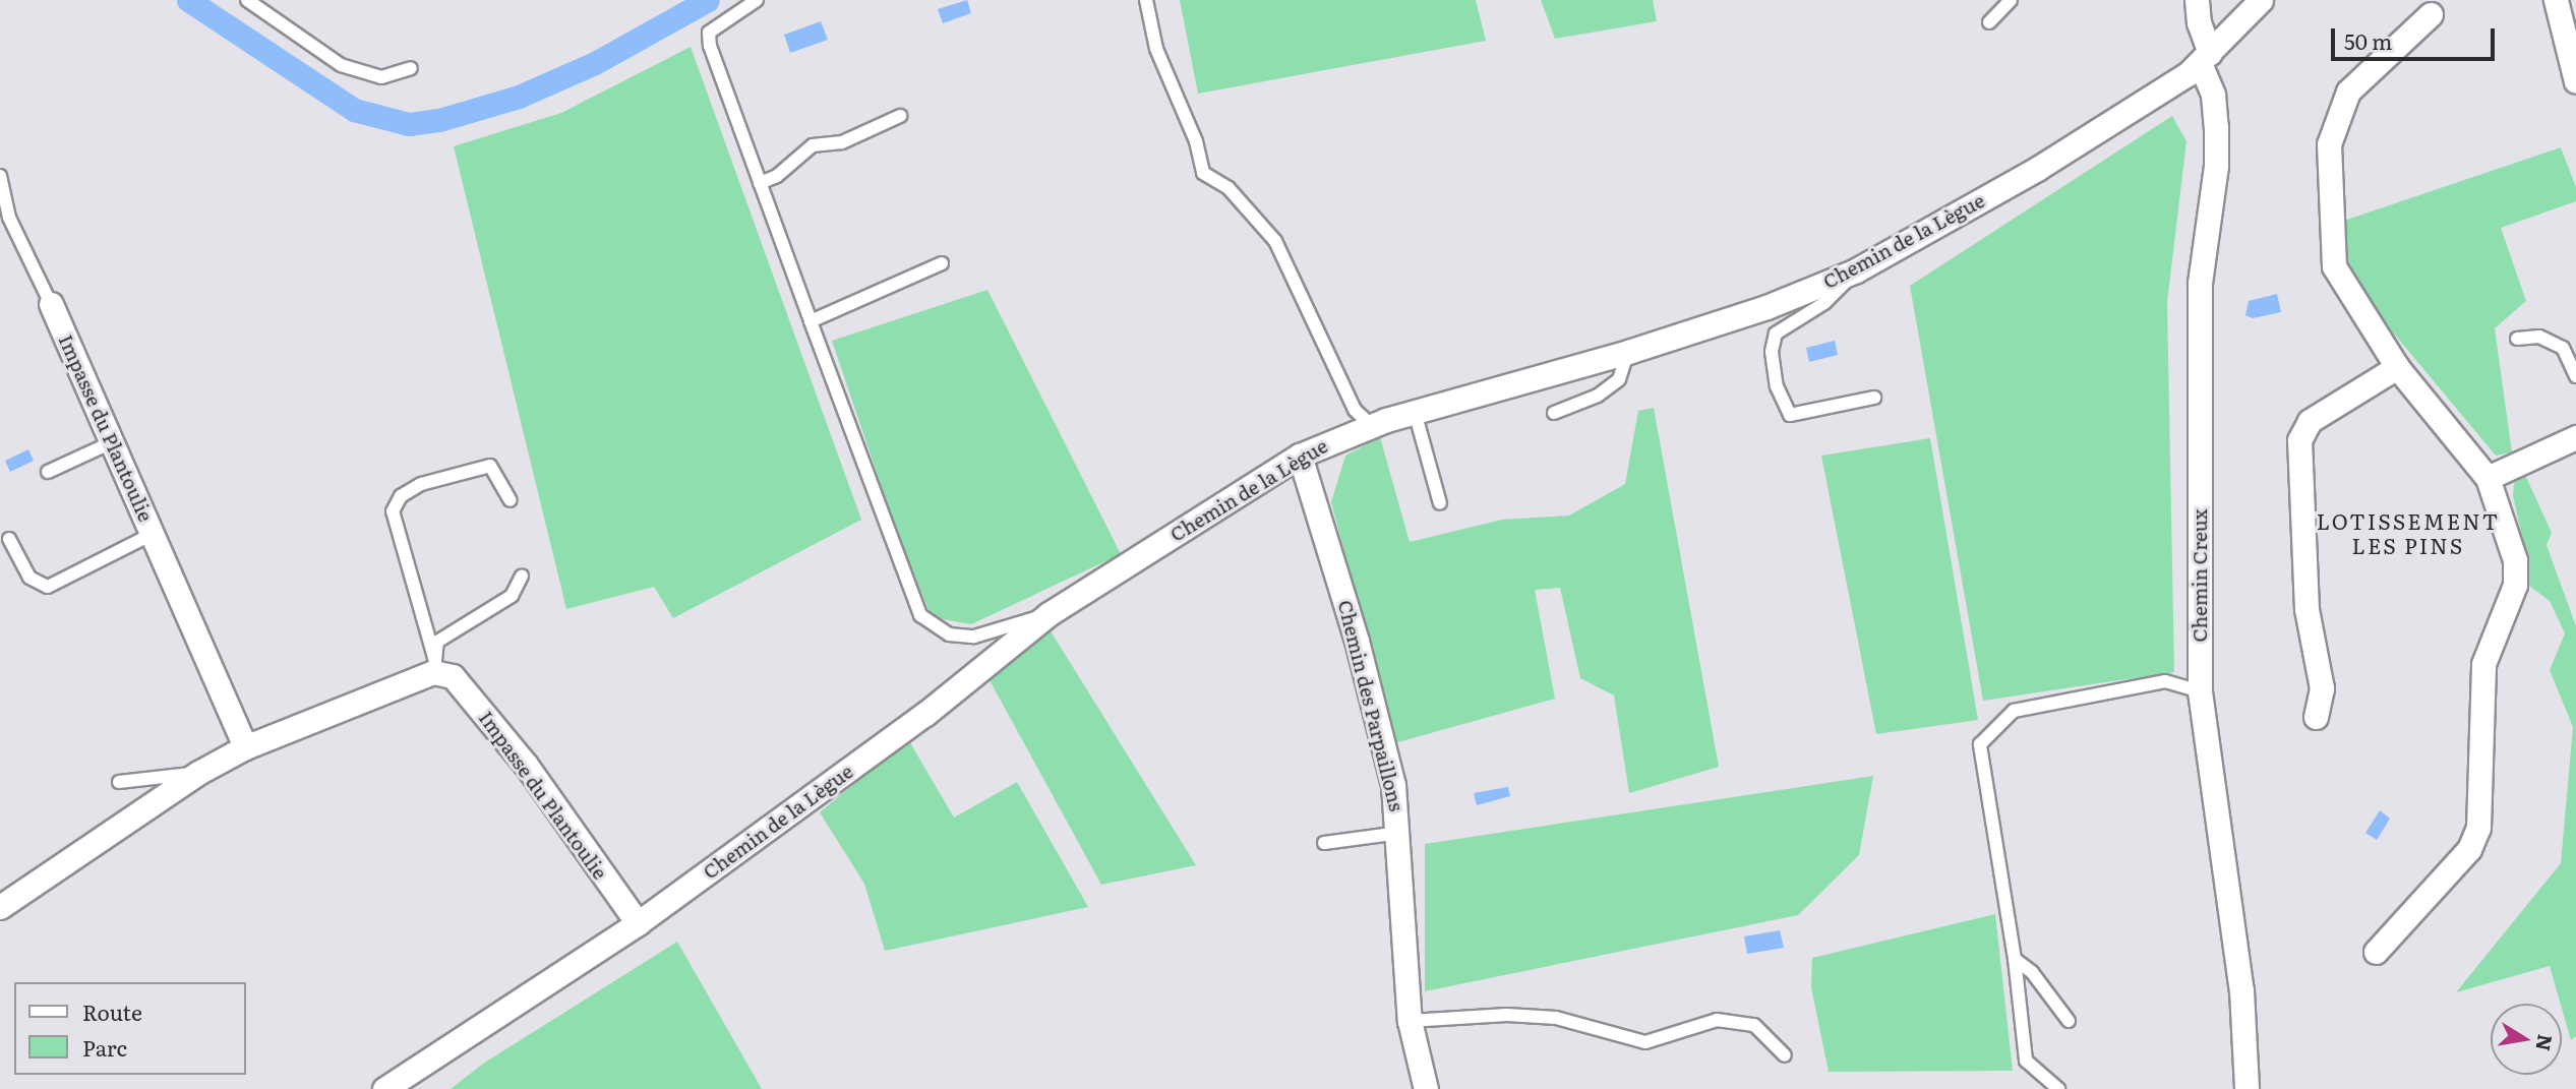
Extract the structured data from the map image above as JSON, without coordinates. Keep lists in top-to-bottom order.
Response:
{
  "streets": {
    "street": [
      "Chemin de la Lègue",
      "Impasse du Plantoulie",
      "Chemin Creux",
      "Chemin des Parpaillons"
    ]
  },
  "crossings": [
    ["Chemin de la Lègue", "Impasse du Plantoulie"],
    ["Chemin de la Lègue", "Chemin Creux"],
    ["Chemin de la Lègue", "Chemin des Parpaillons"]
  ],
  "districts": ["LOTISSEMENT LES PINS"],
  "legend": ["Route", "Parc"],
  "scale_bar": "50 m",
  "north": "right"
}
